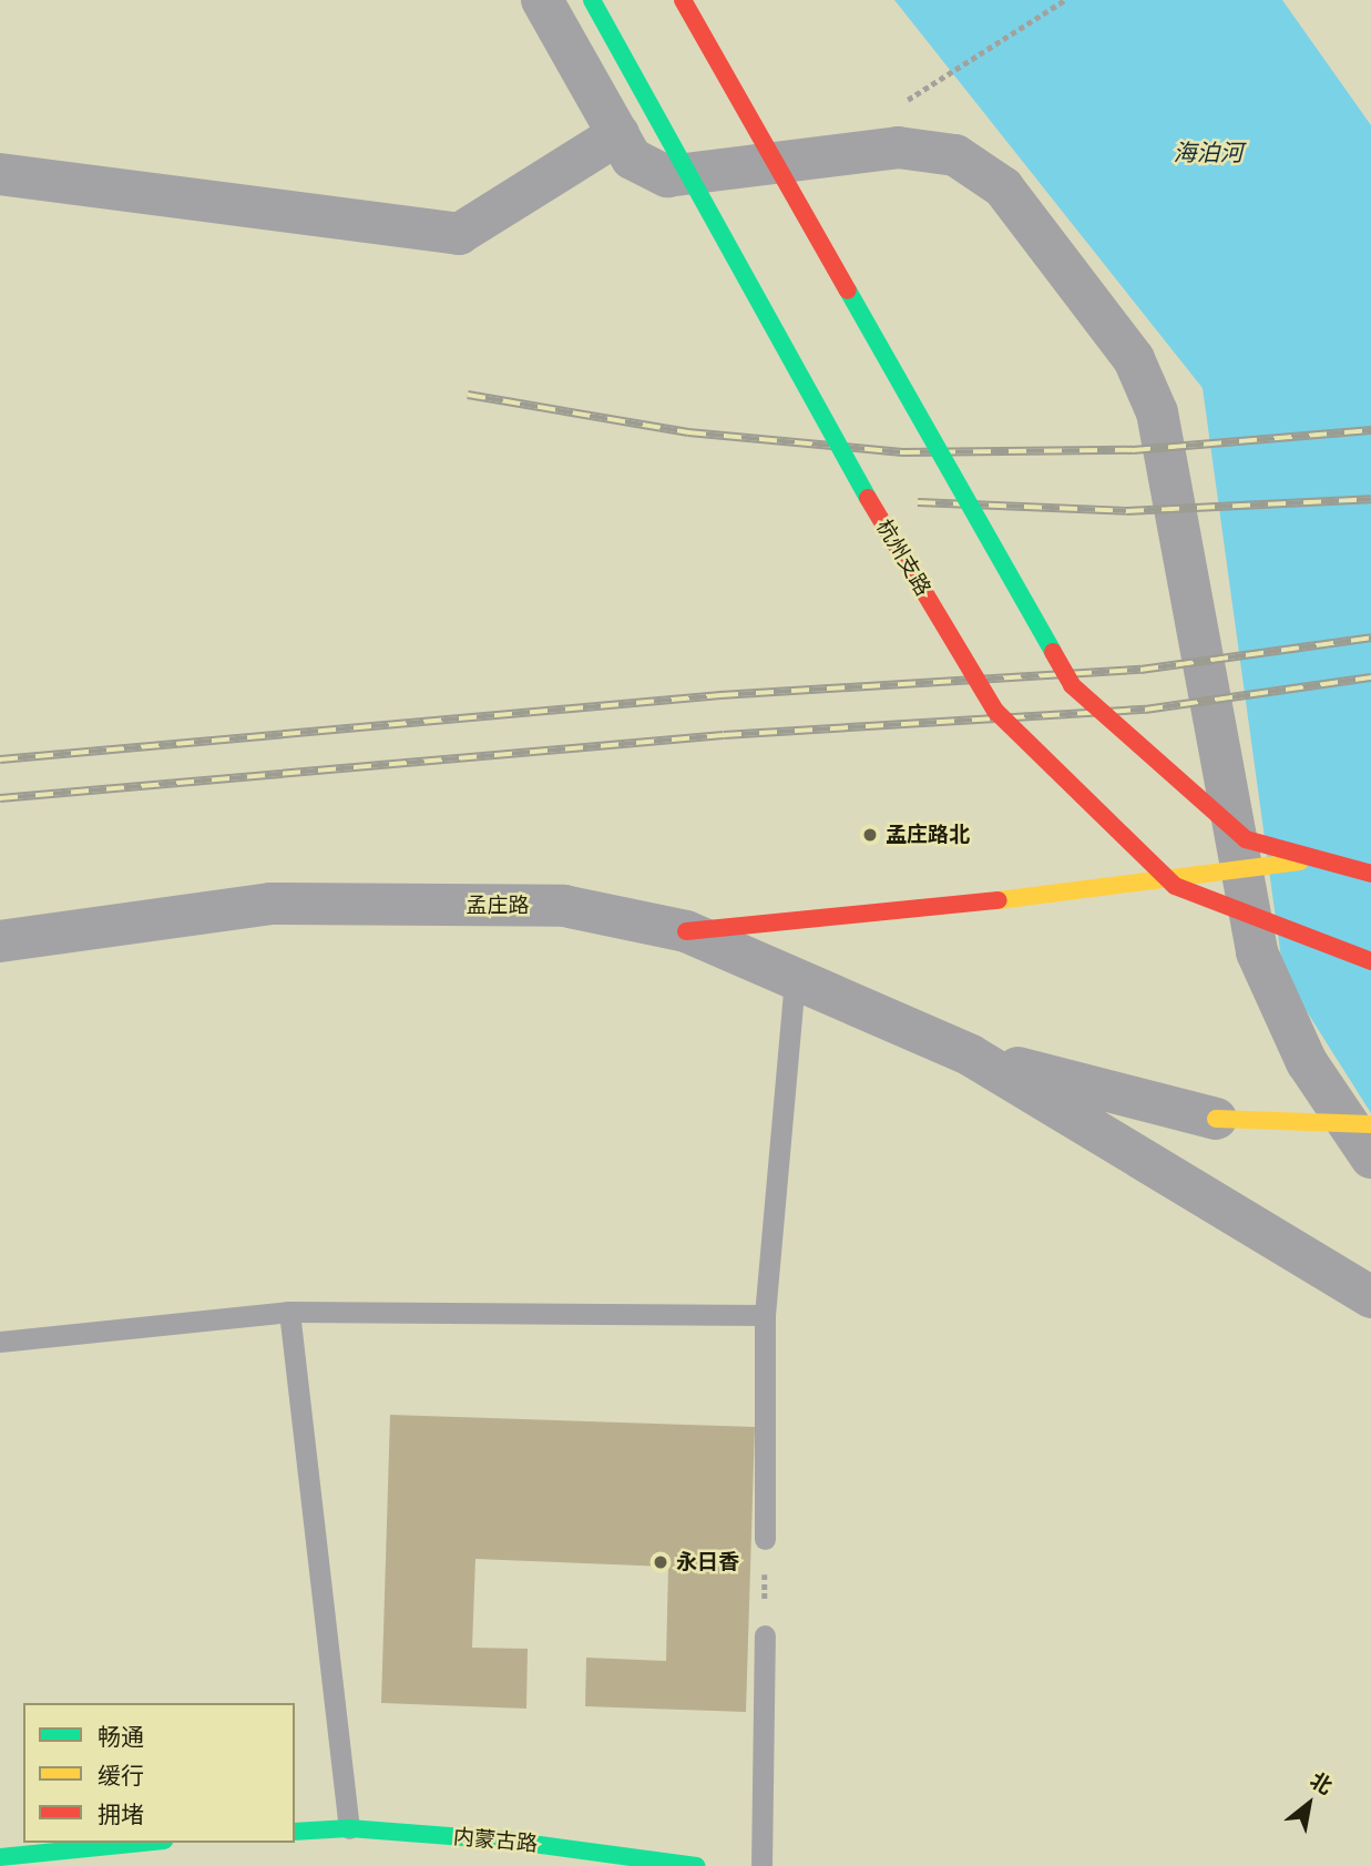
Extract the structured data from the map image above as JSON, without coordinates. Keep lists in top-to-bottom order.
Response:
{
  "streets": {
    "main road": ["杭州支路", "内蒙古路"],
    "street": ["孟庄路"]
  },
  "water": ["海泊河"],
  "places": ["孟庄路北", "永日香"],
  "legend": ["畅通", "缓行", "拥堵"],
  "north": "top right"
}
